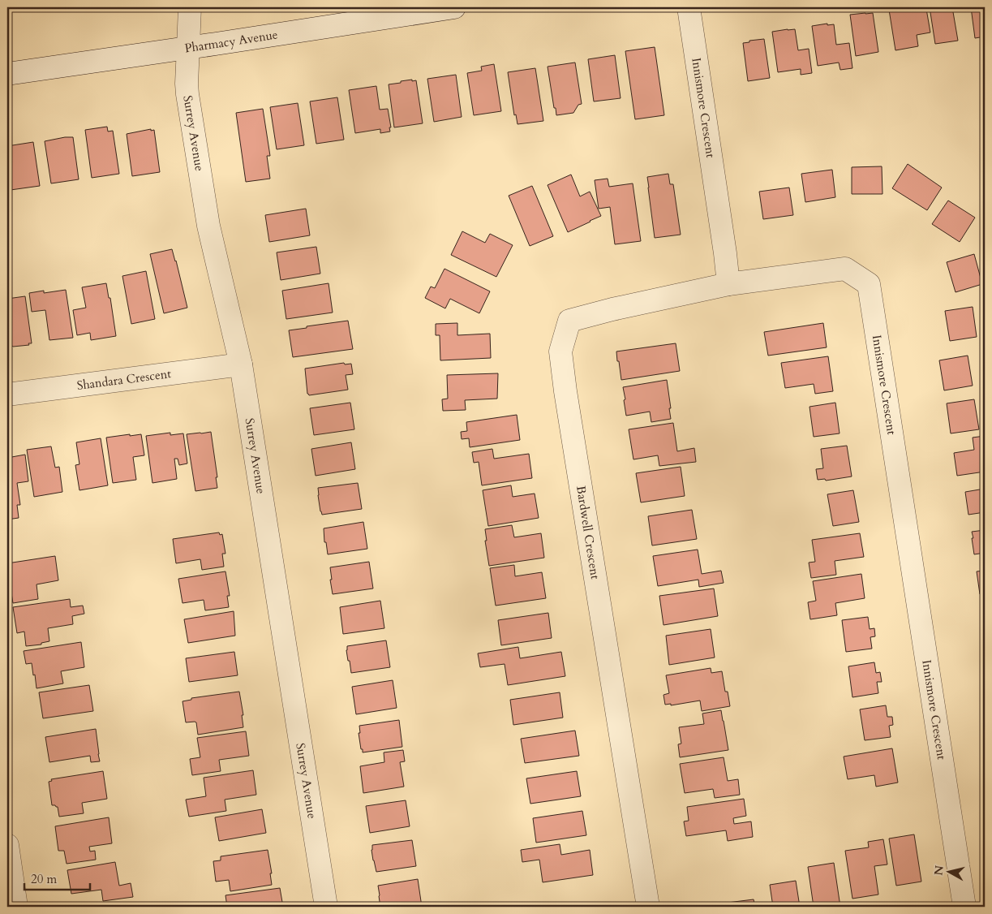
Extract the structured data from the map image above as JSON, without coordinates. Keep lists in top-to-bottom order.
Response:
{
  "streets": {
    "street": [
      "Pharmacy Avenue",
      "Innismore Crescent",
      "Surrey Avenue",
      "Shandara Crescent",
      "Bardwell Crescent"
    ]
  },
  "crossings": [
    ["Pharmacy Avenue", "Surrey Avenue"],
    ["Innismore Crescent", "Bardwell Crescent"],
    ["Surrey Avenue", "Shandara Crescent"]
  ],
  "scale_bar": "20 m",
  "north": "left"
}
